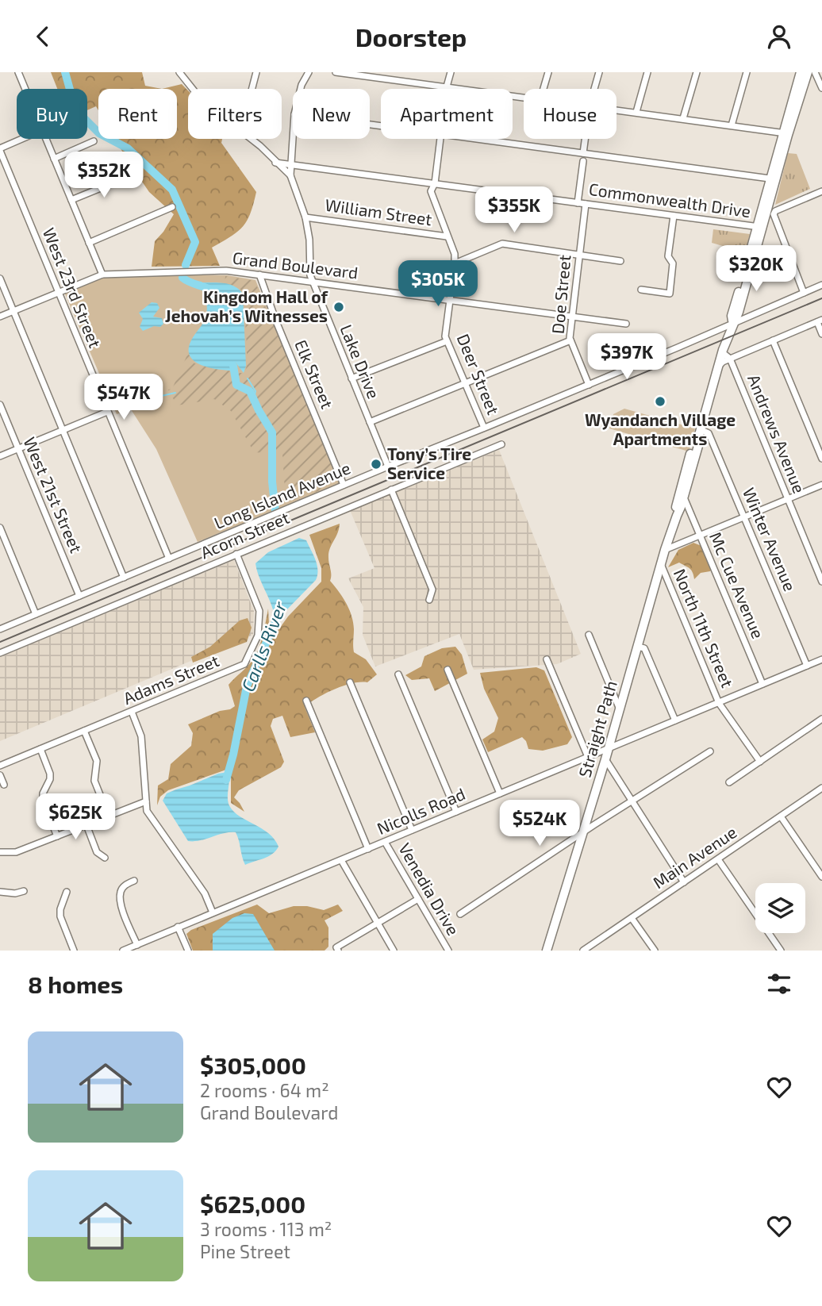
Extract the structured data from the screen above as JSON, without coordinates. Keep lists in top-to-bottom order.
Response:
{
  "streets": {
    "main road": ["Straight Path"],
    "street": [
      "Commonwealth Drive",
      "William Street",
      "Grand Boulevard",
      "West 23rd Street",
      "Doe Street",
      "Lake Drive",
      "Elk Street",
      "Deer Street",
      "Andrews Avenue",
      "West 21st Street",
      "Long Island Avenue",
      "Acorn Street",
      "Winter Avenue",
      "Mc Cue Avenue",
      "North 11th Street",
      "Adams Street",
      "Nicolls Road",
      "Main Avenue",
      "Venedia Drive"
    ]
  },
  "crossings": [
    ["Commonwealth Drive", "Doe Street"],
    ["Commonwealth Drive", "Lake Drive"],
    ["Commonwealth Drive", "Deer Street"],
    ["Commonwealth Drive", "Straight Path"],
    ["William Street", "Lake Drive"],
    ["William Street", "Deer Street"],
    ["Grand Boulevard", "West 23rd Street"],
    ["Grand Boulevard", "Doe Street"],
    ["Grand Boulevard", "Lake Drive"],
    ["Grand Boulevard", "Elk Street"],
    ["Grand Boulevard", "Deer Street"],
    ["West 23rd Street", "Long Island Avenue"],
    ["Doe Street", "Long Island Avenue"],
    ["Lake Drive", "Long Island Avenue"],
    ["Elk Street", "Long Island Avenue"],
    ["Deer Street", "Long Island Avenue"],
    ["West 21st Street", "Long Island Avenue"],
    ["Long Island Avenue", "Straight Path"],
    ["Acorn Street", "Adams Street"],
    ["Winter Avenue", "Straight Path"],
    ["Winter Avenue", "Nicolls Road"],
    ["Mc Cue Avenue", "Straight Path"],
    ["Mc Cue Avenue", "Nicolls Road"],
    ["North 11th Street", "Straight Path"],
    ["North 11th Street", "Nicolls Road"],
    ["Straight Path", "Nicolls Road"],
    ["Nicolls Road", "Venedia Drive"]
  ],
  "water": ["Carlls River"],
  "places": ["Kingdom Hall of Jehovah’s Witnesses", "Wyandanch Village Apartments", "Tony’s Tire Service"],
  "page": {
    "header": "Doorstep",
    "chip": [
      "Buy",
      "Rent",
      "Filters",
      "New",
      "Apartment",
      "House"
    ],
    "price": [
      "$352K",
      "$355K",
      "$320K",
      "$305K",
      "$397K",
      "$547K",
      "$625K",
      "$524K"
    ],
    "heading": "8 homes",
    "list": [
      {
        "name": "$305,000",
        "note": "2 rooms · 64 m² · Grand Boulevard"
      },
      {
        "name": "$625,000",
        "note": "3 rooms · 113 m² · Pine Street"
      }
    ]
  }
}
